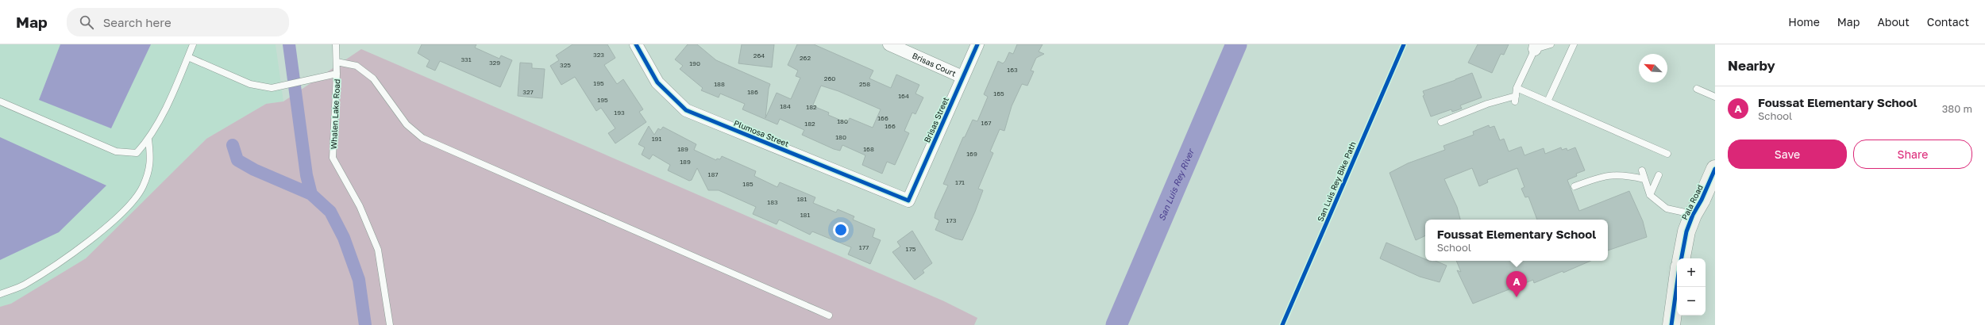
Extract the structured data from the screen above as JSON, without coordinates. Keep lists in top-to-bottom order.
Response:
{
  "streets": {
    "street": [
      "Brisas Court",
      "Brisas Street",
      "Plumosa Street",
      "Pala Road"
    ],
    "lane": ["Whalen Lake Road"],
    "cycle path": ["San Luis Rey Bike Path"]
  },
  "crossings": [
    ["Brisas Court", "Brisas Street"],
    ["Brisas Street", "Plumosa Street"]
  ],
  "water": ["San Luis Rey River"],
  "house_numbers": [
    "323",
    "264",
    "262",
    "331",
    "329",
    "190",
    "325",
    "163",
    "260",
    "195",
    "188",
    "258",
    "327",
    "186",
    "165",
    "164",
    "195",
    "184",
    "182",
    "193",
    "166",
    "180",
    "167",
    "182",
    "166",
    "180",
    "191",
    "189",
    "168",
    "169",
    "189",
    "187",
    "171",
    "185",
    "181",
    "183",
    "181",
    "173",
    "177",
    "175"
  ],
  "north": "top left",
  "page": {
    "header": "Map",
    "search": "Search here",
    "nav": [
      "Home",
      "Map",
      "About",
      "Contact"
    ],
    "heading": "Nearby",
    "list": [
      {
        "mark": "A",
        "name": "Foussat Elementary School",
        "note": "School",
        "value": "380 m"
      }
    ],
    "buttons": ["Save", "Share"],
    "popup": ["Foussat Elementary School", "School"],
    "map_buttons": ["+", "−"],
    "pins": "A"
  }
}
